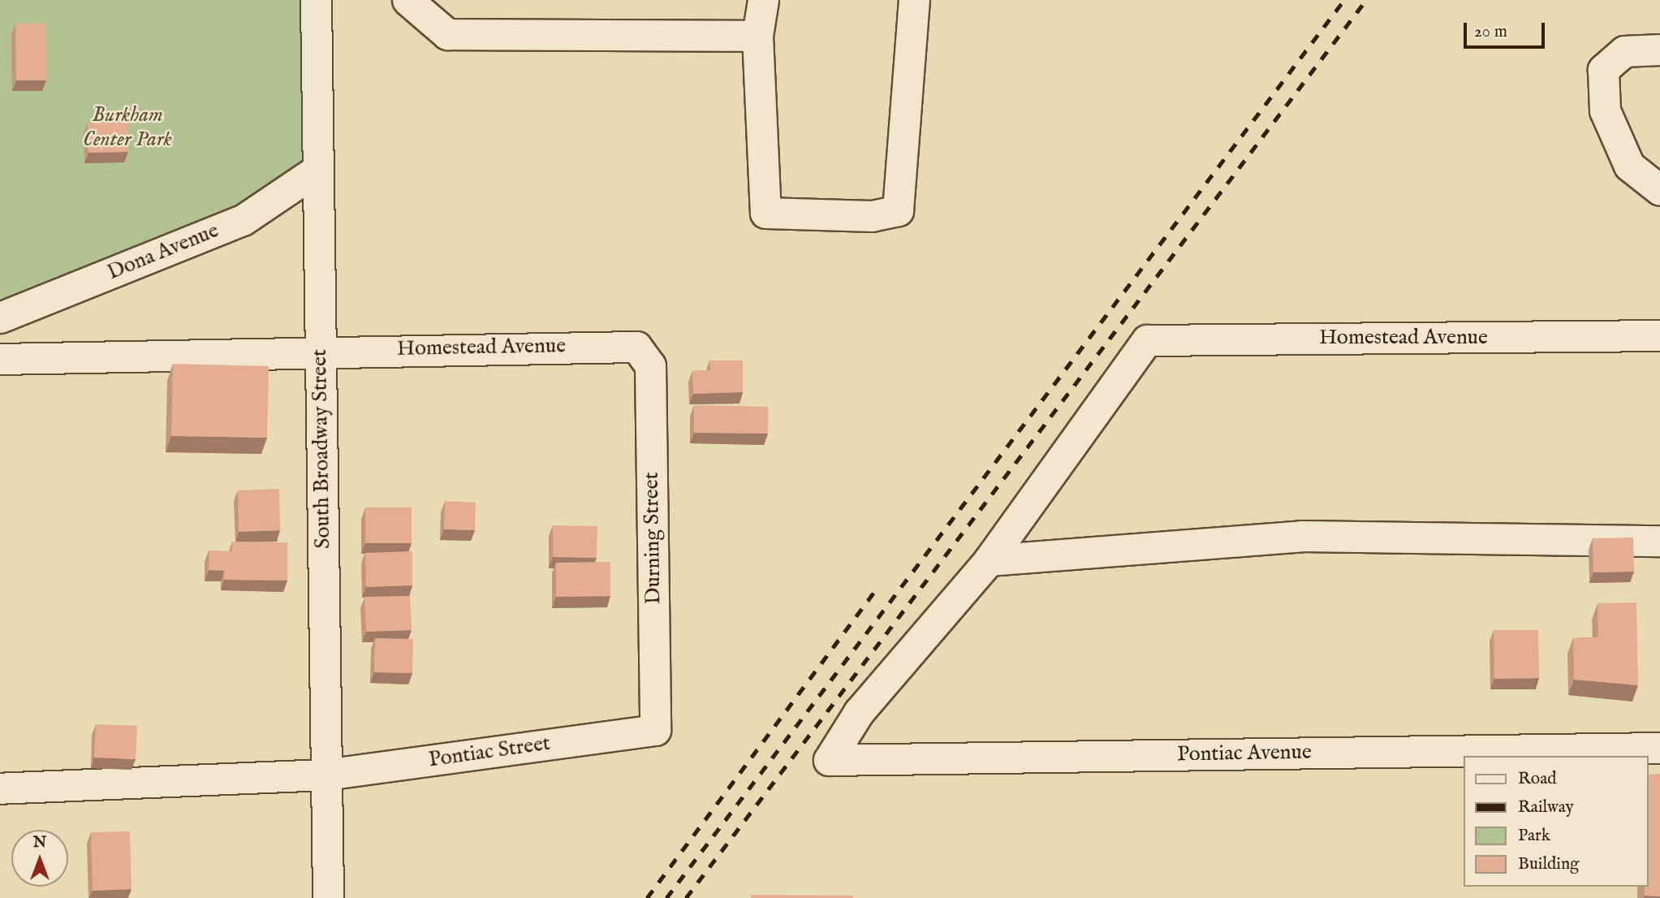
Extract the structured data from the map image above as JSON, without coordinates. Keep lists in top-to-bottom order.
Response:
{
  "streets": {
    "street": [
      "Dona Avenue",
      "Homestead Avenue",
      "South Broadway Street",
      "Durning Street",
      "Pontiac Street",
      "Pontiac Avenue"
    ]
  },
  "crossings": [
    ["Dona Avenue", "South Broadway Street"],
    ["Homestead Avenue", "South Broadway Street"],
    ["Homestead Avenue", "Durning Street"],
    ["Homestead Avenue", "Pontiac Avenue"],
    ["South Broadway Street", "Pontiac Street"],
    ["Durning Street", "Pontiac Street"]
  ],
  "parks": ["Burkham Center Park"],
  "legend": [
    "Road",
    "Railway",
    "Park",
    "Building"
  ],
  "scale_bar": "20 m",
  "north": "top"
}
